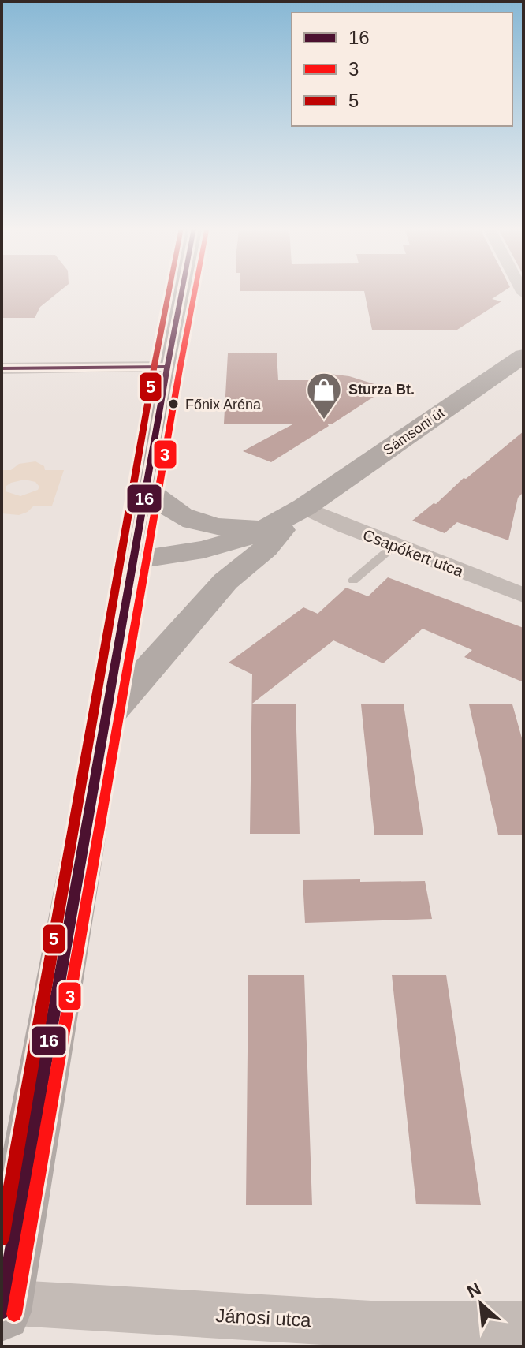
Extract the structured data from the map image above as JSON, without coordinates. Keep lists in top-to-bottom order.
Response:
{
  "streets": {
    "main road": ["Sámsoni út"],
    "street": ["Csapókert utca", "Jánosi utca"]
  },
  "crossings": [
    ["Sámsoni út", "Csapókert utca"]
  ],
  "places": {
    "other": ["Főnix Aréna"],
    "shop": ["Sturza Bt."]
  },
  "lines": ["transit line 16", "transit line 3", "transit line 5"],
  "legend": ["16", "3", "5"],
  "north": "top left"
}
